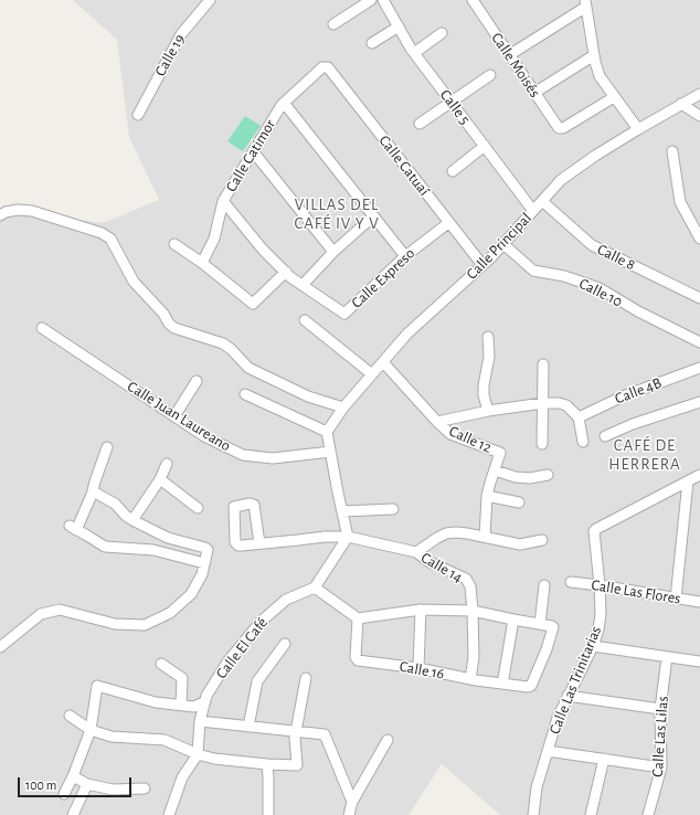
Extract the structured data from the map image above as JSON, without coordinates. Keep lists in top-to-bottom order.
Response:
{
  "streets": {
    "street": [
      "Calle 19",
      "Calle Moisés",
      "Calle 5",
      "Calle Catimor",
      "Calle Catuaí",
      "Calle Principal",
      "Calle 8",
      "Calle Expreso",
      "Calle 10",
      "Calle 4B",
      "Calle Juan Laureano",
      "Calle 12",
      "Calle 14",
      "Calle Las Flores",
      "Calle El Café",
      "Calle 16",
      "Calle Las Trinitarias",
      "Calle Las Lilas"
    ]
  },
  "crossings": [
    ["Calle 5", "Calle Principal"],
    ["Calle Catimor", "Calle Catuaí"],
    ["Calle Catimor", "Calle Expreso"],
    ["Calle Catuaí", "Calle Principal"],
    ["Calle Catuaí", "Calle Expreso"],
    ["Calle Principal", "Calle 8"],
    ["Calle Principal", "Calle 10"],
    ["Calle Principal", "Calle 12"],
    ["Calle 14", "Calle 16"],
    ["Calle Las Flores", "Calle Las Trinitarias"]
  ],
  "districts": ["VILLAS DEL CAFÉ IV Y V", "CAFÉ DE HERRERA"],
  "scale_bar": "100 m"
}
